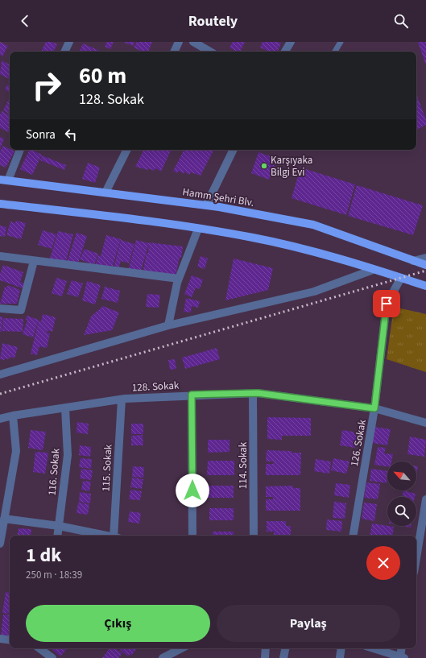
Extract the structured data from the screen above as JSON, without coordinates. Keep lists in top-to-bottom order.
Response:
{
  "streets": {
    "main road": ["Hamm Şehri Blv."],
    "street": [
      "128. Sokak",
      "126. Sokak",
      "114. Sokak",
      "115. Sokak",
      "116. Sokak"
    ]
  },
  "crossings": [
    ["128. Sokak", "126. Sokak"],
    ["128. Sokak", "114. Sokak"],
    ["128. Sokak", "115. Sokak"],
    ["128. Sokak", "116. Sokak"]
  ],
  "places": ["Karşıyaka Bilgi Evi"],
  "north": "top left",
  "page": {
    "header": "Routely",
    "turn": ["60 m", "128. Sokak"],
    "then": "Sonra",
    "heading": ["1 dk", "250 m · 18:39"],
    "buttons": ["Çıkış", "Paylaş"]
  }
}
